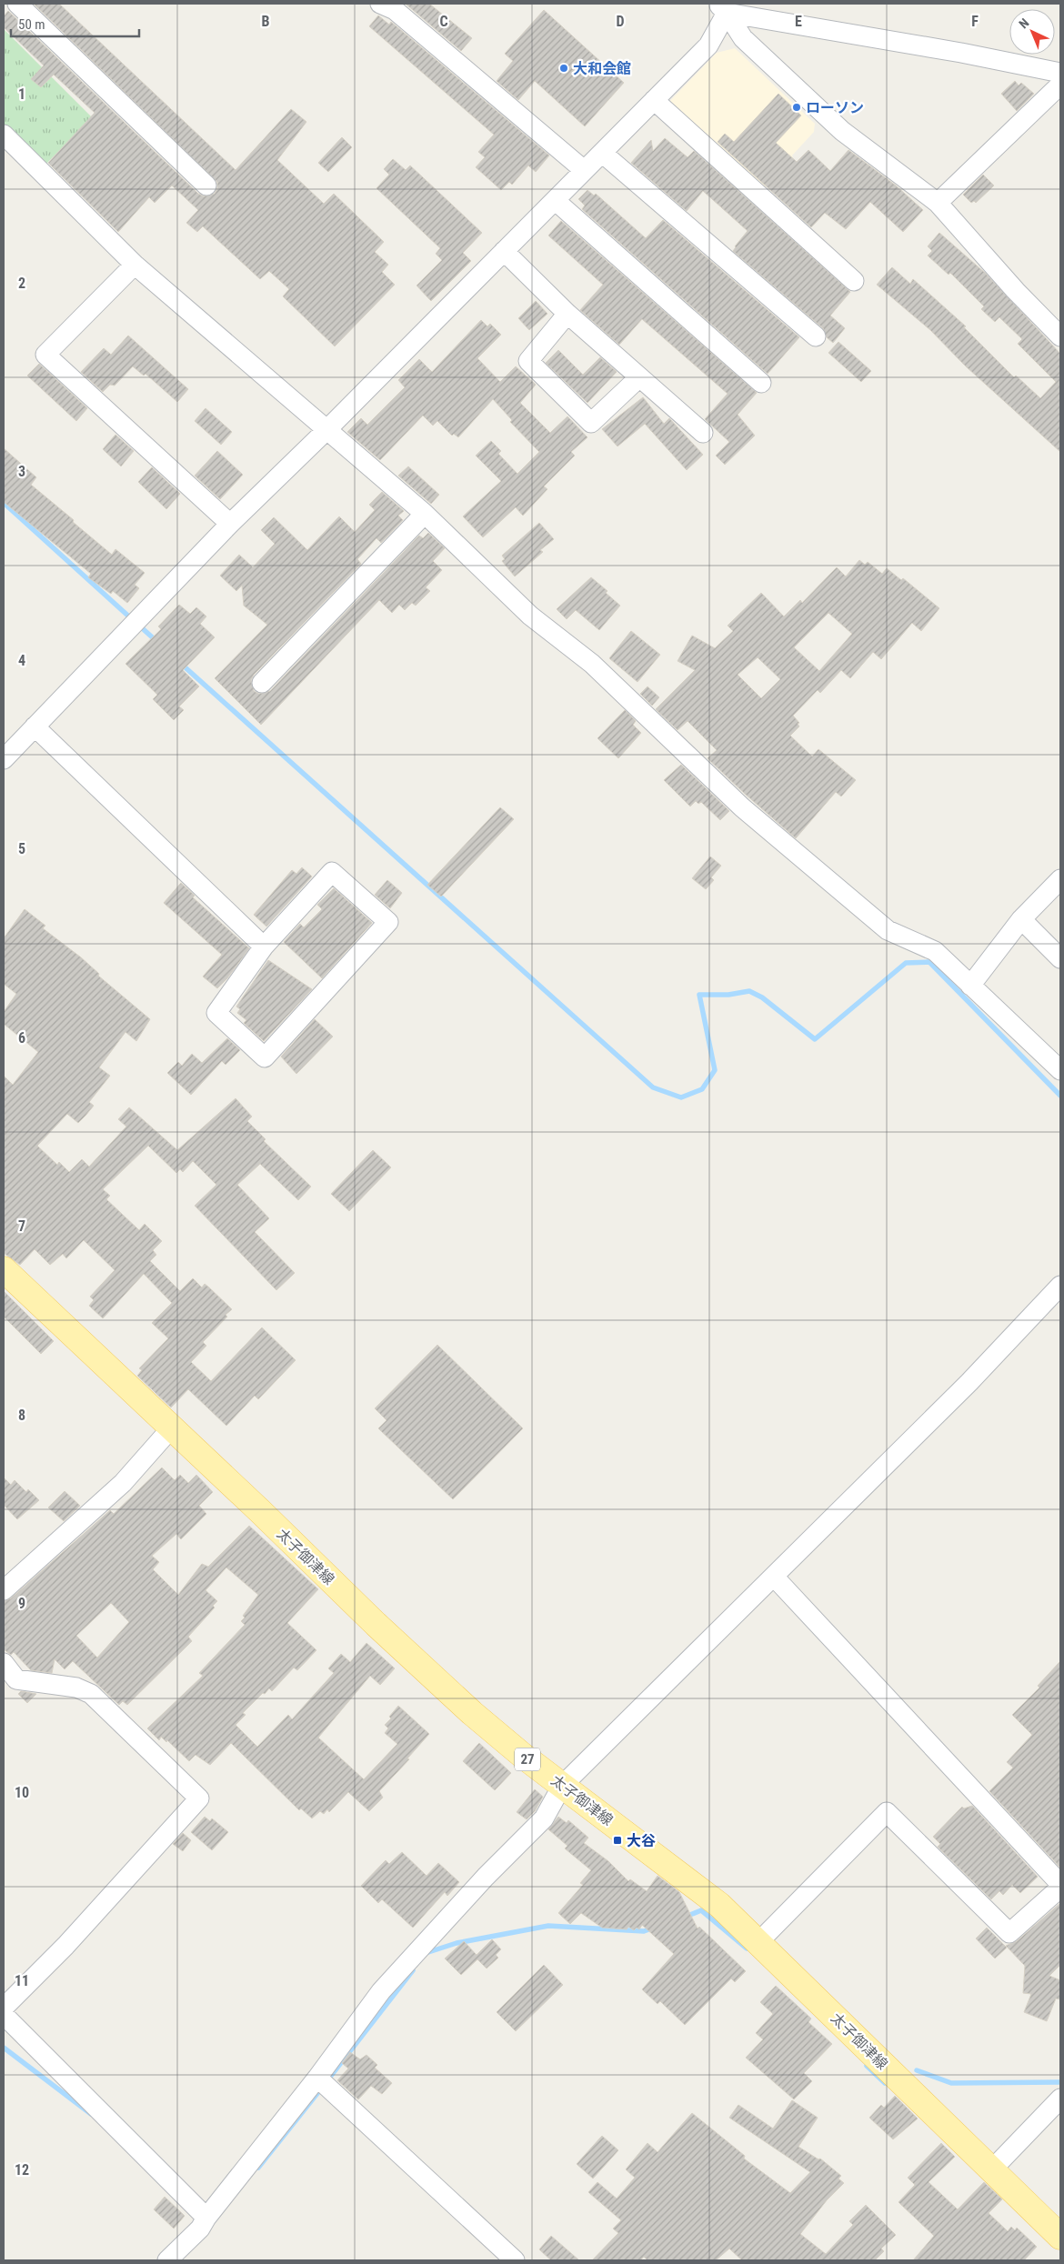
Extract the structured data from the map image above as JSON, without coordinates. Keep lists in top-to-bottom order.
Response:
{
  "streets": {
    "main road": ["太子御津線", "27"]
  },
  "places": {
    "other": ["大和会館", "ローソン"],
    "transit": ["大谷"]
  },
  "scale_bar": "50 m",
  "north": "top left",
  "grid": {
    "columns": [
      "B",
      "C",
      "D",
      "E",
      "F"
    ],
    "rows": [
      "1",
      "2",
      "3",
      "4",
      "5",
      "6",
      "7",
      "8",
      "9",
      "10",
      "11",
      "12"
    ]
  }
}
